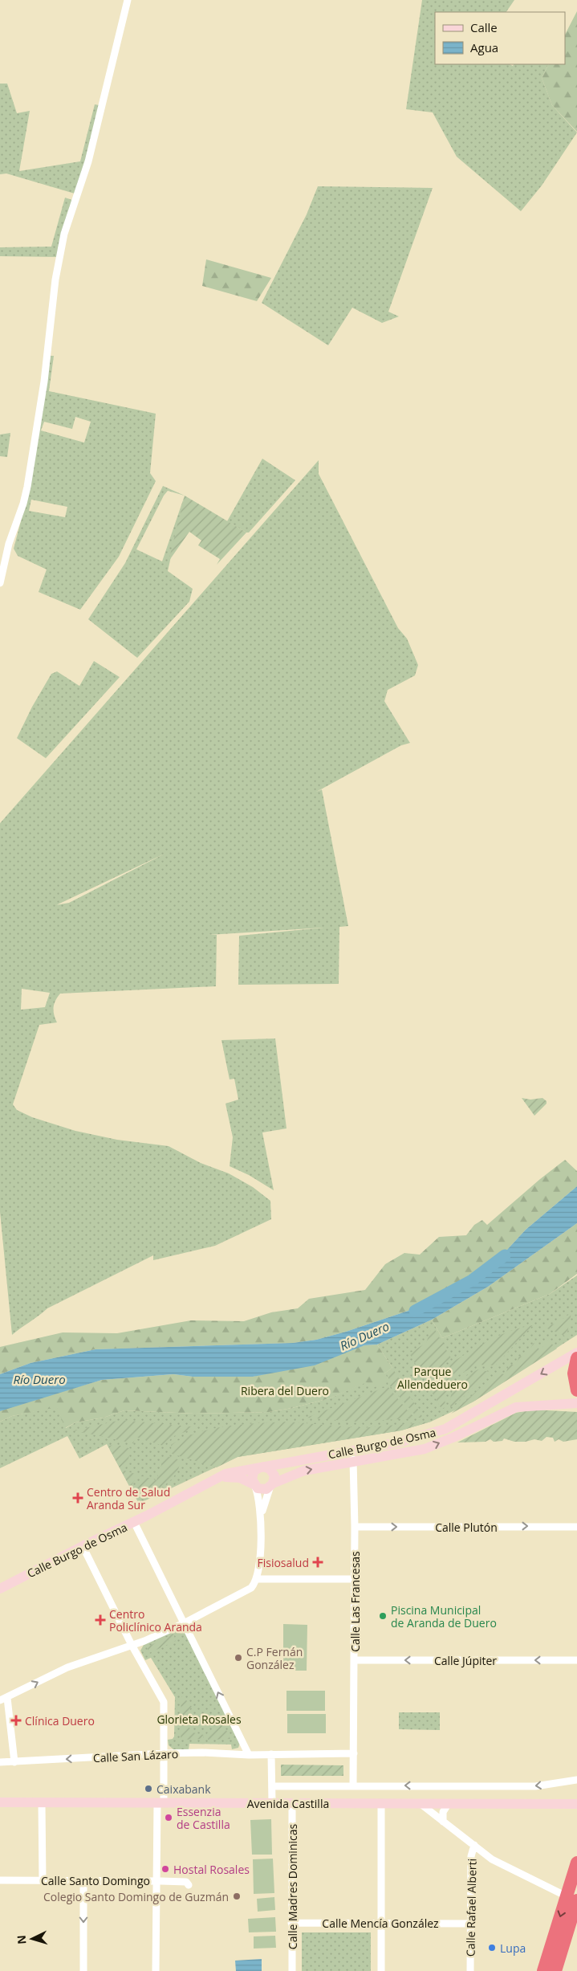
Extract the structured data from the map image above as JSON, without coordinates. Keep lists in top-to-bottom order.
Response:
{
  "streets": {
    "street": [
      "Calle Burgo de Osma",
      "Calle Plutón",
      "Calle Las Francesas",
      "Calle Júpiter",
      "Calle San Lázaro",
      "Avenida Castilla",
      "Calle Santo Domingo",
      "Calle Madres Dominicas",
      "Calle Rafael Alberti",
      "Calle Mencía González"
    ]
  },
  "crossings": [
    ["Calle Burgo de Osma", "Calle Las Francesas"],
    ["Calle Plutón", "Calle Las Francesas"],
    ["Calle Las Francesas", "Calle Júpiter"],
    ["Calle Las Francesas", "Calle San Lázaro"],
    ["Avenida Castilla", "Calle Madres Dominicas"],
    ["Calle Madres Dominicas", "Calle Mencía González"],
    ["Calle Rafael Alberti", "Calle Mencía González"]
  ],
  "one_way": ["Calle Plutón", "Calle Júpiter", "Calle San Lázaro"],
  "water": ["Río Duero"],
  "parks": ["Parque Allendeduero", "Ribera del Duero", "Glorieta Rosales"],
  "places": {
    "health": [
      "Centro de Salud Aranda Sur",
      "Fisiosalud",
      "Centro Policlínico Aranda",
      "Clínica Duero"
    ],
    "other": [
      "Piscina Municipal de Aranda de Duero",
      "C.P Fernán González",
      "Caixabank",
      "Essenzia de Castilla",
      "Hostal Rosales",
      "Colegio Santo Domingo de Guzmán",
      "Lupa"
    ]
  },
  "legend": ["Calle", "Agua"],
  "north": "left"
}
